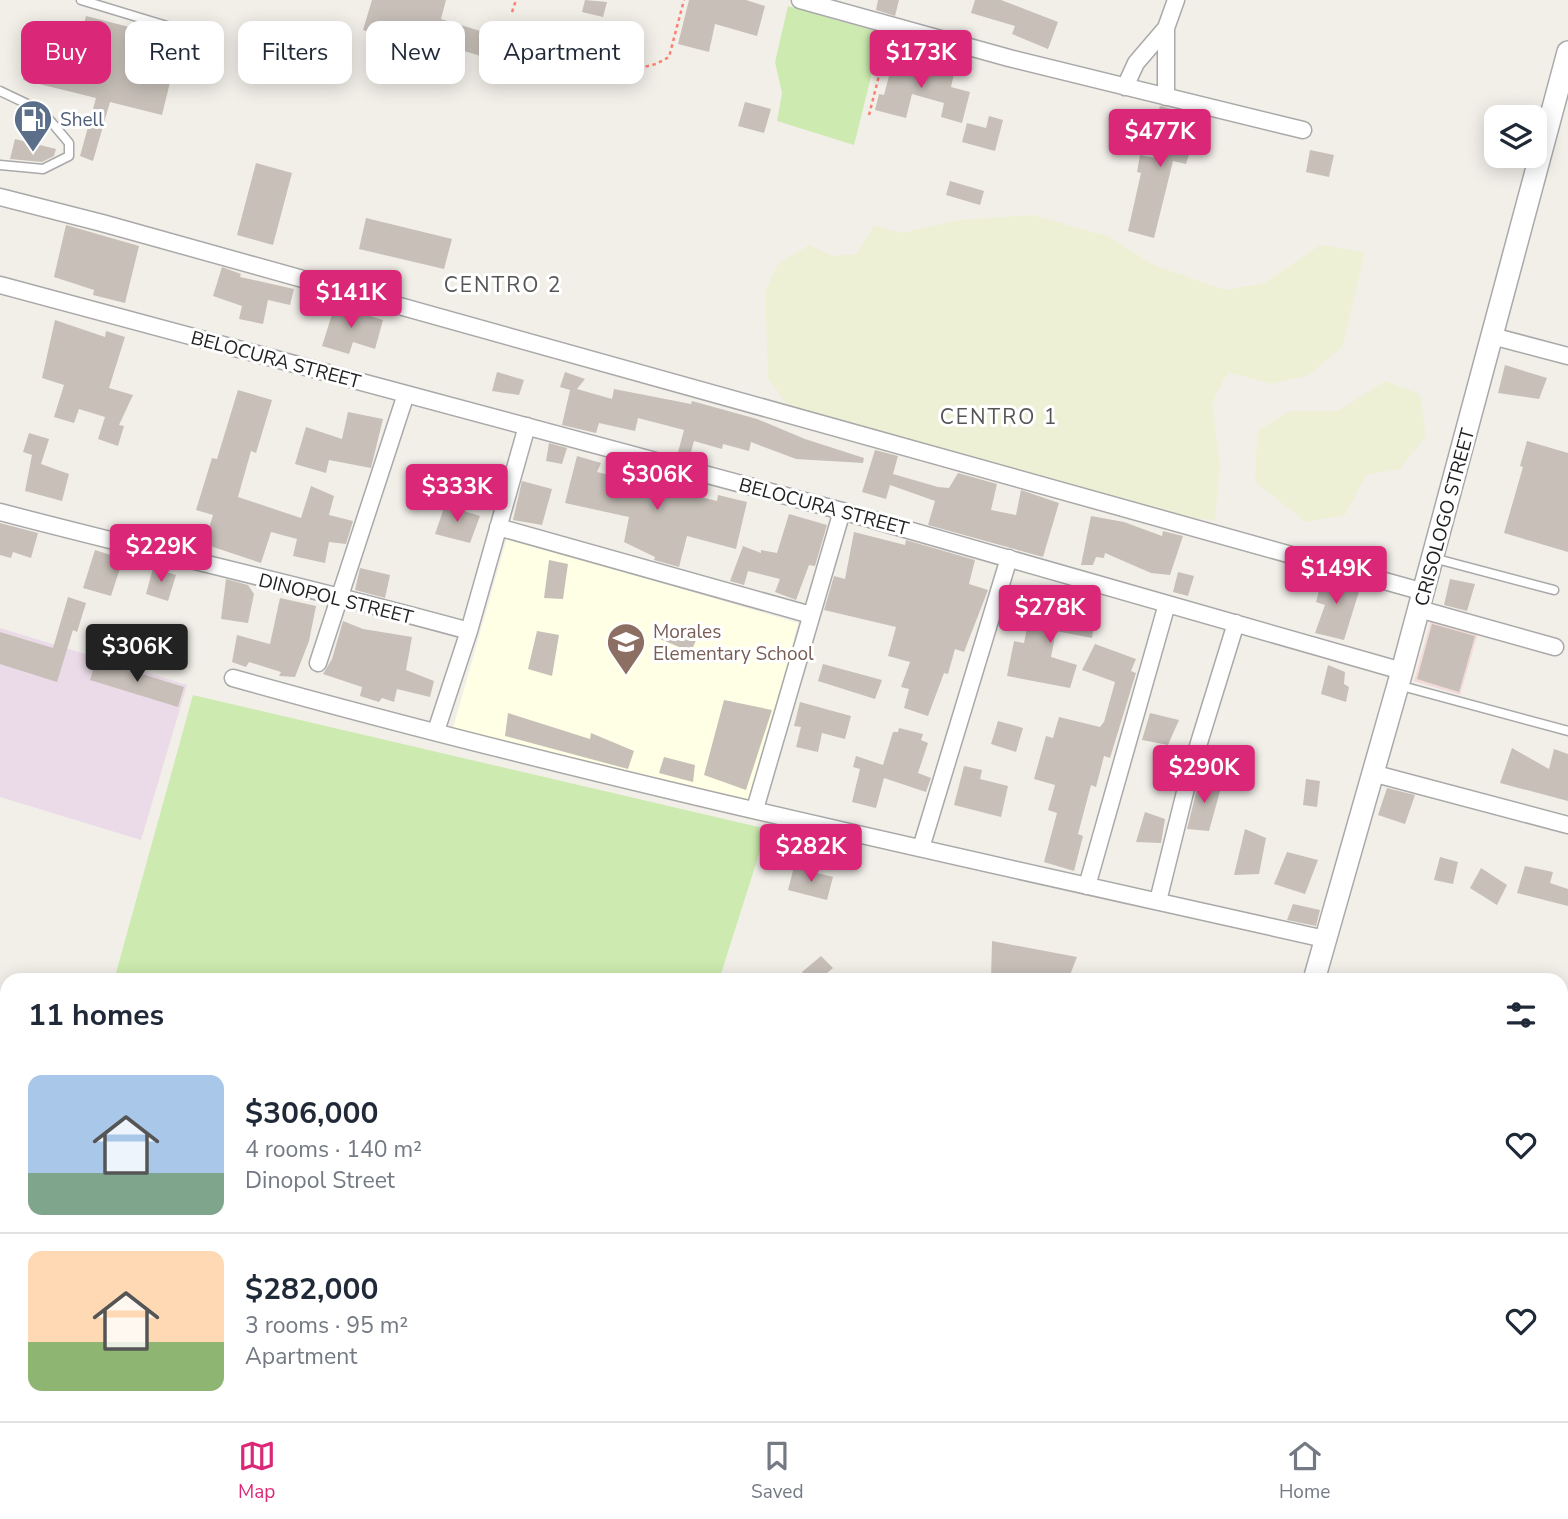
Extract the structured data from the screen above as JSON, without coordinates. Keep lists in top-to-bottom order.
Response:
{
  "streets": {
    "street": ["BELOCURA STREET", "CRISOLOGO STREET", "DINOPOL STREET"]
  },
  "crossings": [
    ["BELOCURA STREET", "CRISOLOGO STREET"]
  ],
  "districts": ["CENTRO 2", "CENTRO 1"],
  "places": {
    "fuel station": ["Shell"],
    "school or university": ["Morales Elementary School"]
  },
  "page": {
    "chip": [
      "Buy",
      "Rent",
      "Filters",
      "New",
      "Apartment"
    ],
    "price": [
      "$173K",
      "$477K",
      "$141K",
      "$306K",
      "$333K",
      "$229K",
      "$149K",
      "$278K",
      "$306K",
      "$290K",
      "$282K"
    ],
    "heading": "11 homes",
    "list": [
      {
        "name": "$306,000",
        "note": "4 rooms · 140 m² · Dinopol Street"
      },
      {
        "name": "$282,000",
        "note": "3 rooms · 95 m² · Apartment"
      }
    ],
    "tabs": ["Map", "Saved", "Home"]
  }
}
